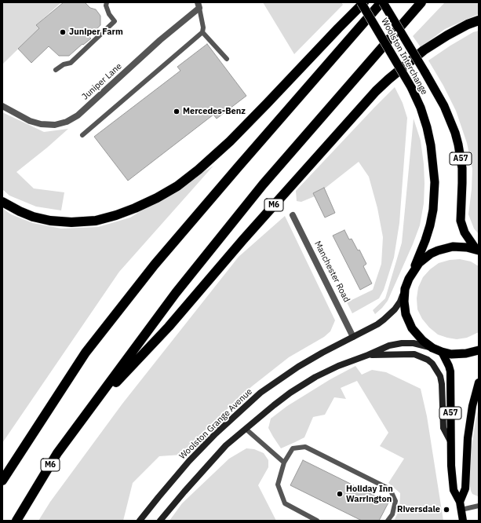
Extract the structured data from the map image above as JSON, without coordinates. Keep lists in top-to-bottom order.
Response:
{
  "streets": {
    "highway": ["Woolston Interchange", "A57", "M6"],
    "main road": ["Woolston Grange Avenue"],
    "street": ["Juniper Lane", "Manchester Road"]
  },
  "crossings": [
    ["Woolston Interchange", "A57"],
    ["Woolston Interchange", "Woolston Grange Avenue"],
    ["Manchester Road", "Woolston Grange Avenue"]
  ],
  "places": [
    "Juniper Farm",
    "Mercedes-Benz",
    "Holiday Inn Warrington",
    "Riversdale"
  ]
}
